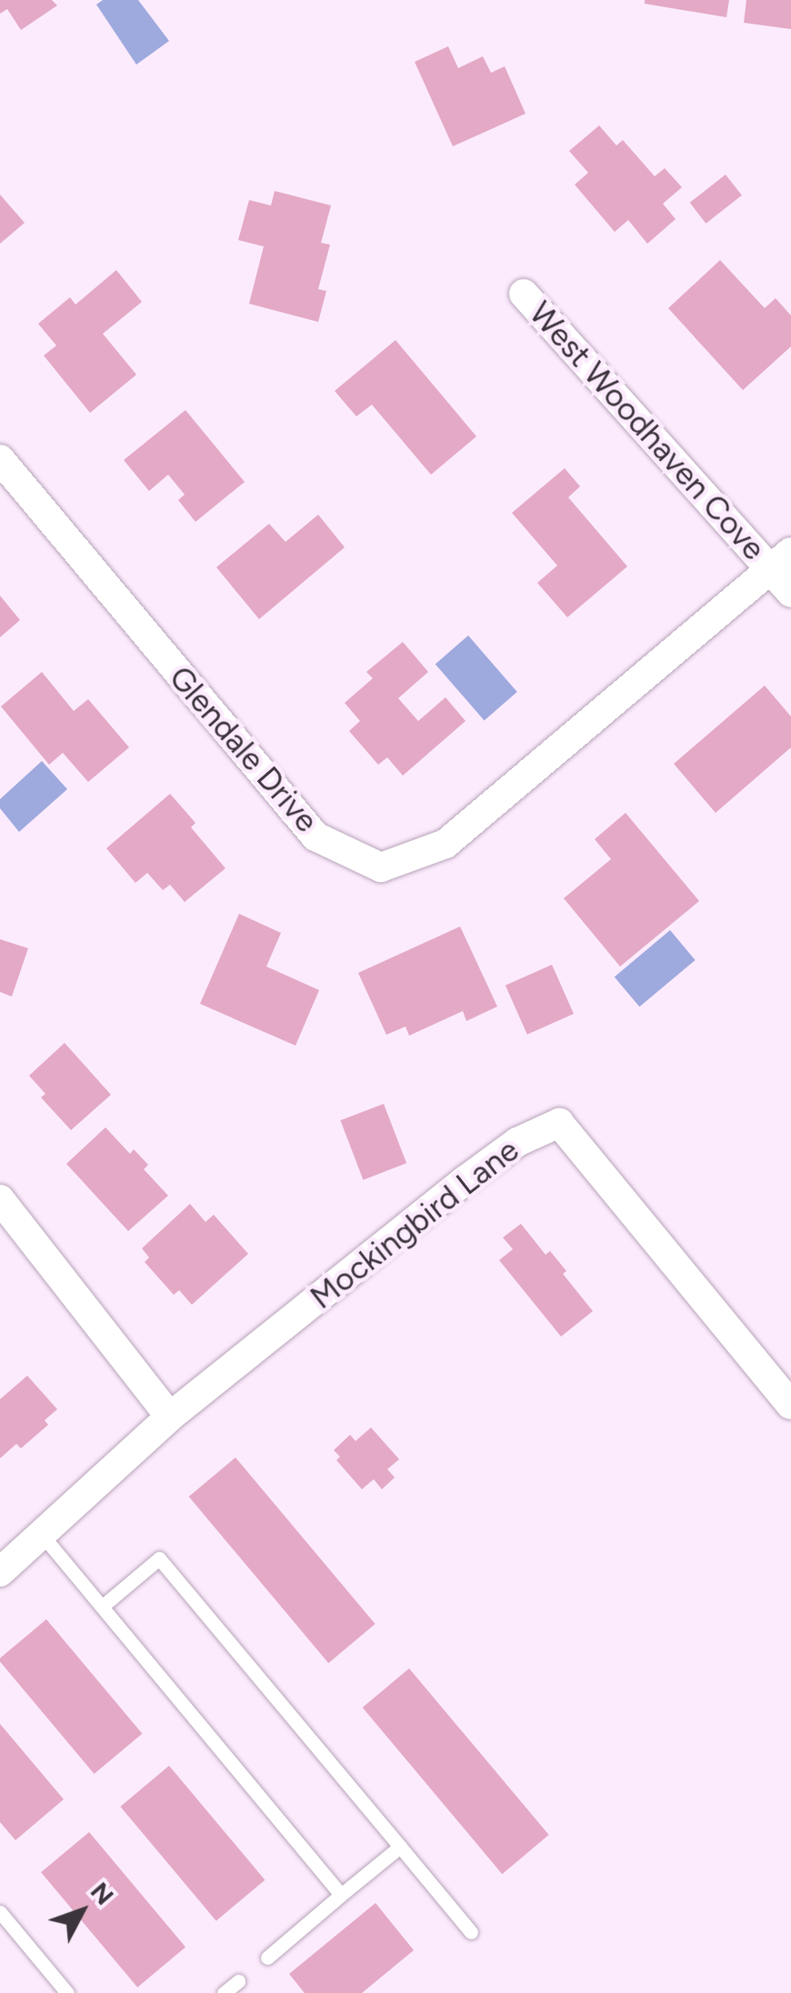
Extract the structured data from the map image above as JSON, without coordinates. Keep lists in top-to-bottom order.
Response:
{
  "streets": {
    "street": ["West Woodhaven Cove", "Glendale Drive", "Mockingbird Lane"]
  },
  "crossings": [
    ["West Woodhaven Cove", "Glendale Drive"]
  ],
  "north": "top right"
}
